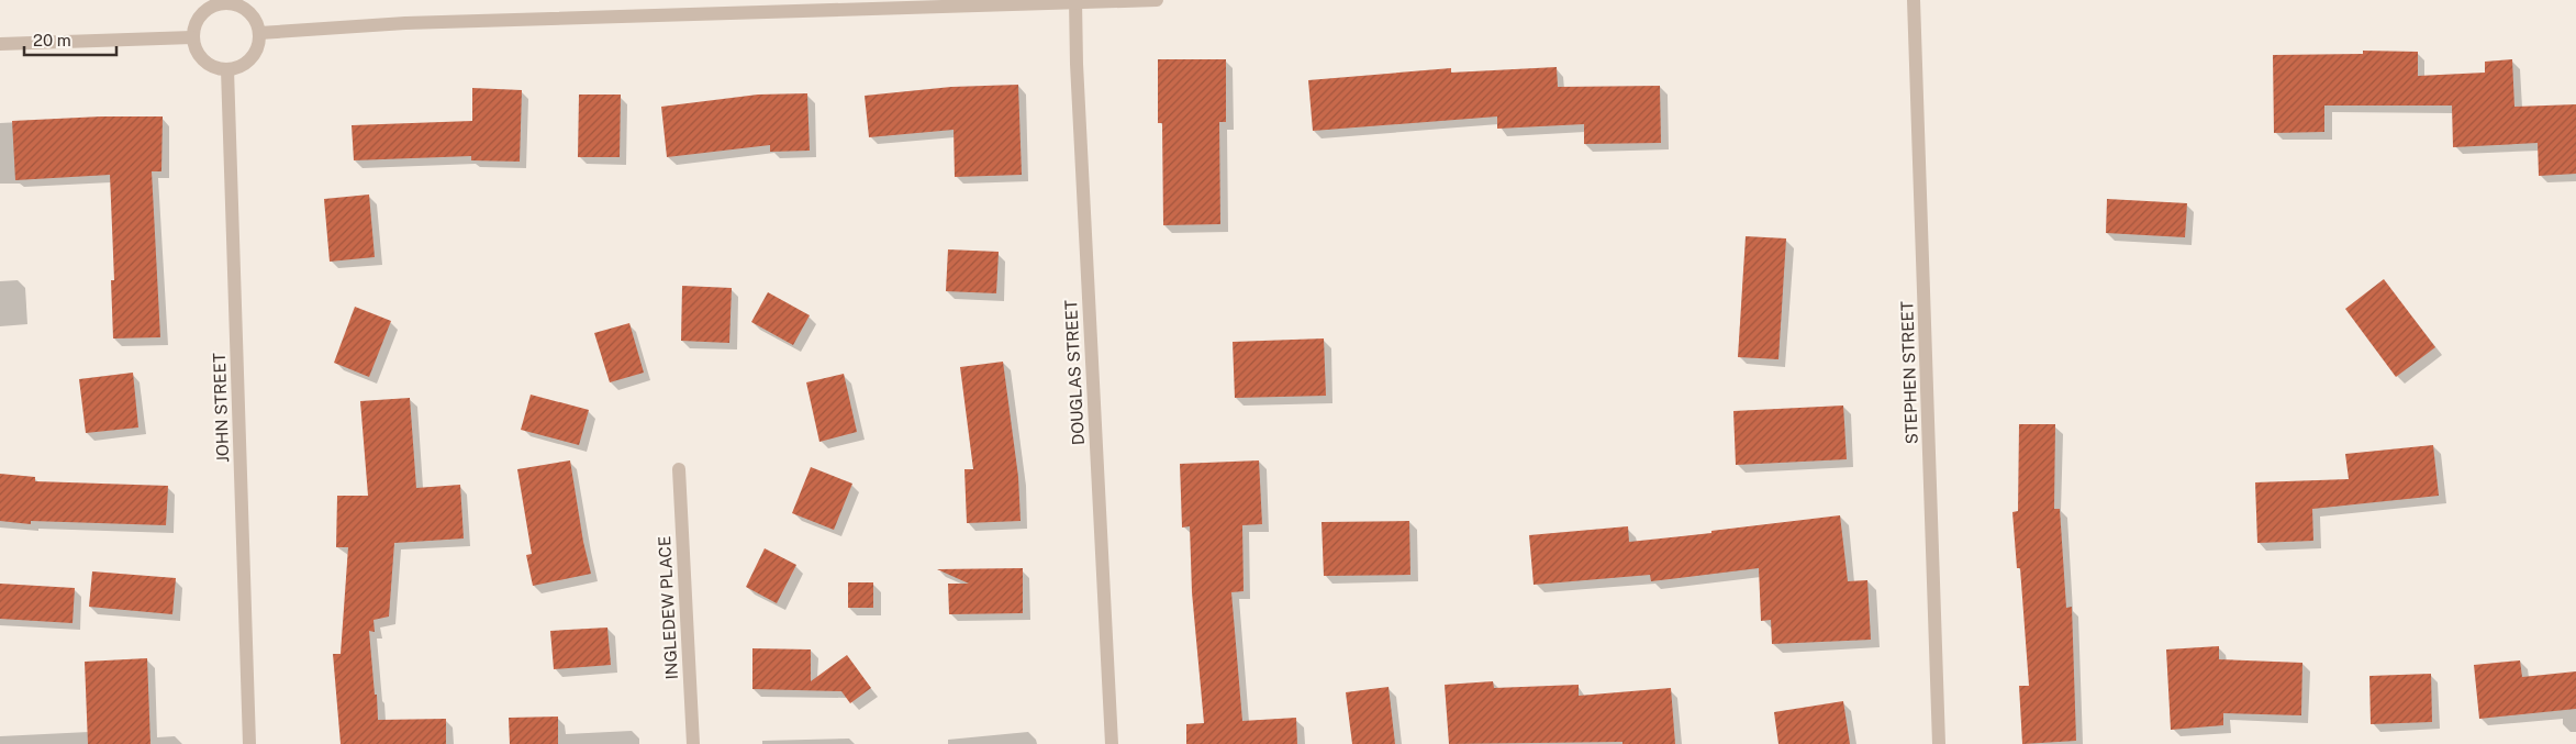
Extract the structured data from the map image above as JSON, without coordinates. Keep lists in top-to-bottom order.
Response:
{
  "streets": {
    "street": [
      "DOUGLAS STREET",
      "STEPHEN STREET",
      "JOHN STREET",
      "INGLEDEW PLACE"
    ]
  },
  "scale_bar": "20 m"
}
